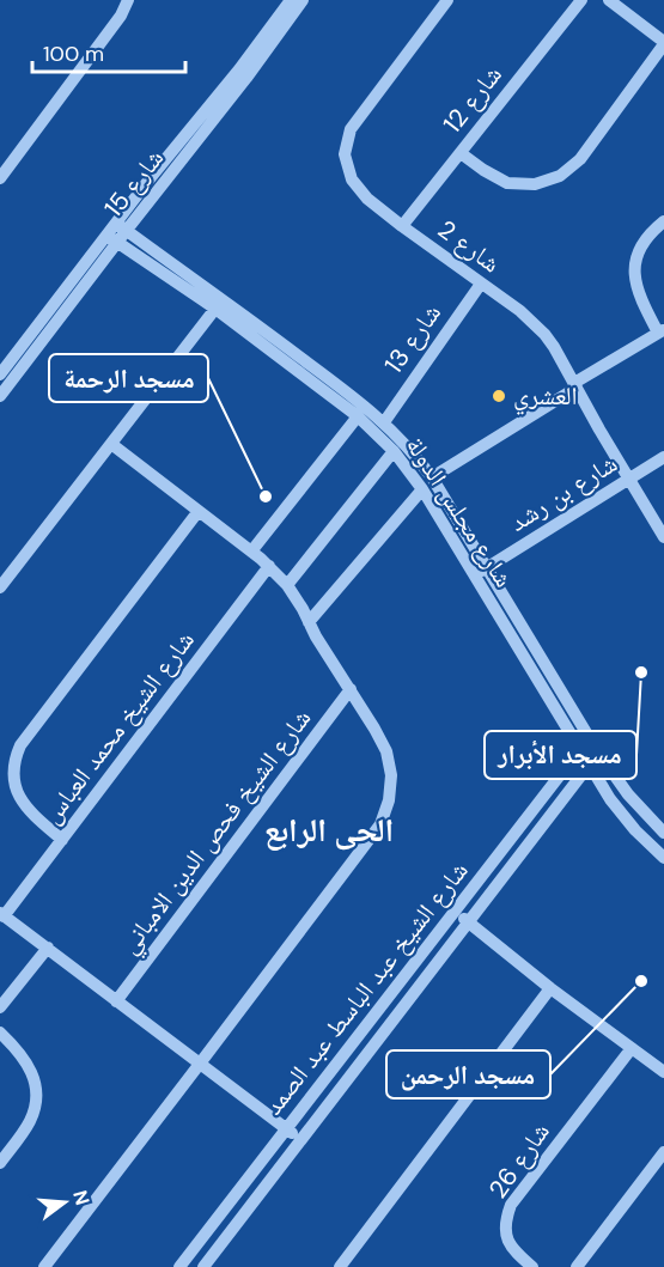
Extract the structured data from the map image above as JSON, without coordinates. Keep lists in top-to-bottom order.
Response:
{
  "streets": {
    "street": [
      "شارع 12",
      "شارع 15",
      "شارع 2",
      "شارع 13",
      "شارع بن رشد",
      "شارع مجلس الدولة",
      "شارع الشيخ محمد العباس",
      "شارع الشيخ فحص الدين الامباني",
      "شارع الشيخ عبد الباسط عبد الصمد",
      "شارع 26"
    ]
  },
  "crossings": [
    ["شارع 12", "شارع 2"],
    ["شارع 15", "شارع مجلس الدولة"],
    ["شارع 2", "شارع 13"],
    ["شارع 2", "شارع بن رشد"],
    ["شارع 13", "شارع مجلس الدولة"],
    ["شارع بن رشد", "شارع مجلس الدولة"],
    ["شارع مجلس الدولة", "شارع الشيخ عبد الباسط عبد الصمد"]
  ],
  "districts": ["الحى الرابع"],
  "places": [
    "العشري",
    "مسجد الرحمة",
    "مسجد الأبرار",
    "مسجد الرحمن"
  ],
  "scale_bar": "100 m",
  "north": "right"
}
